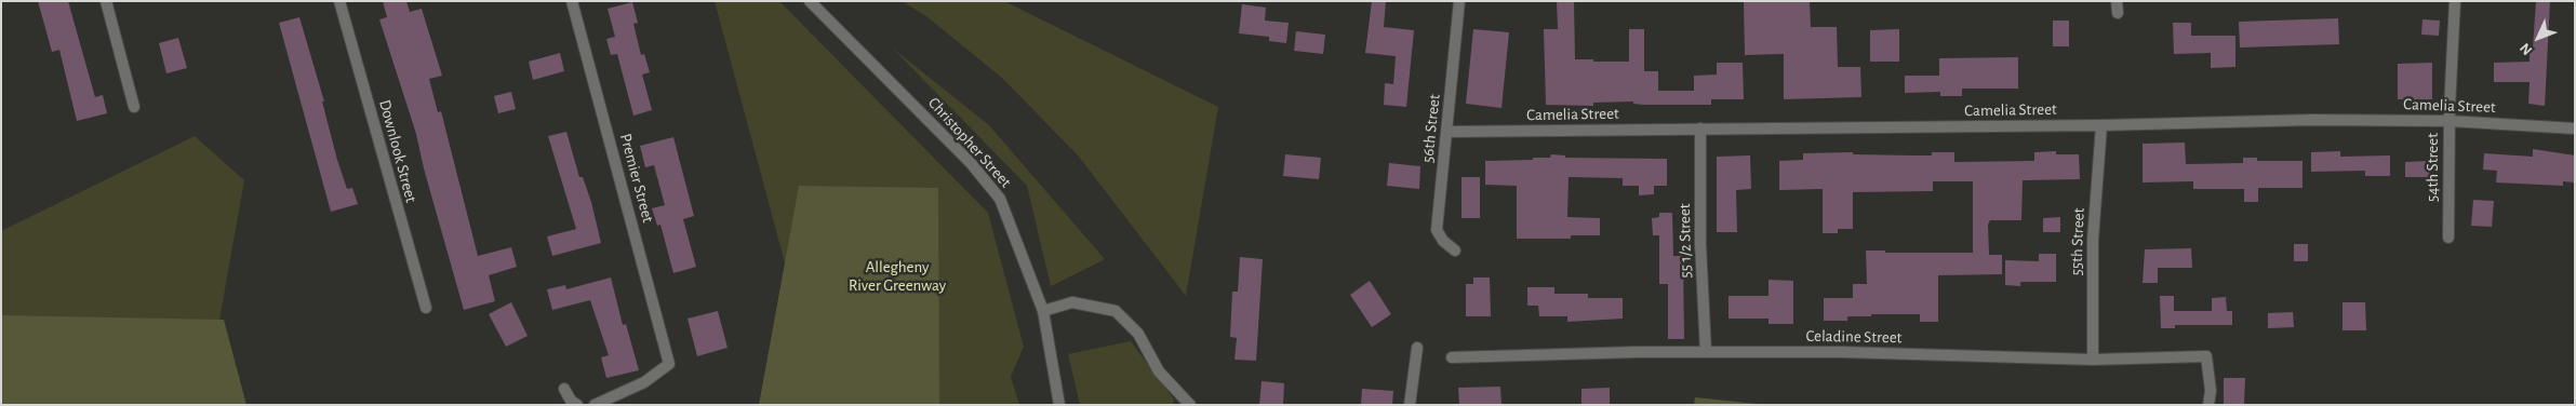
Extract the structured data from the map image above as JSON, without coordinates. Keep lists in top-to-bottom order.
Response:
{
  "streets": {
    "street": [
      "Camelia Street",
      "56th Street",
      "Christopher Street",
      "Downlook Street",
      "54th Street",
      "Premier Street",
      "55 1/2 Street",
      "55th Street",
      "Celadine Street"
    ]
  },
  "crossings": [
    ["Camelia Street", "56th Street"],
    ["Camelia Street", "54th Street"],
    ["Camelia Street", "55 1/2 Street"],
    ["Camelia Street", "55th Street"],
    ["55 1/2 Street", "Celadine Street"],
    ["55th Street", "Celadine Street"]
  ],
  "parks": ["Allegheny River Greenway"],
  "north": "bottom left"
}
